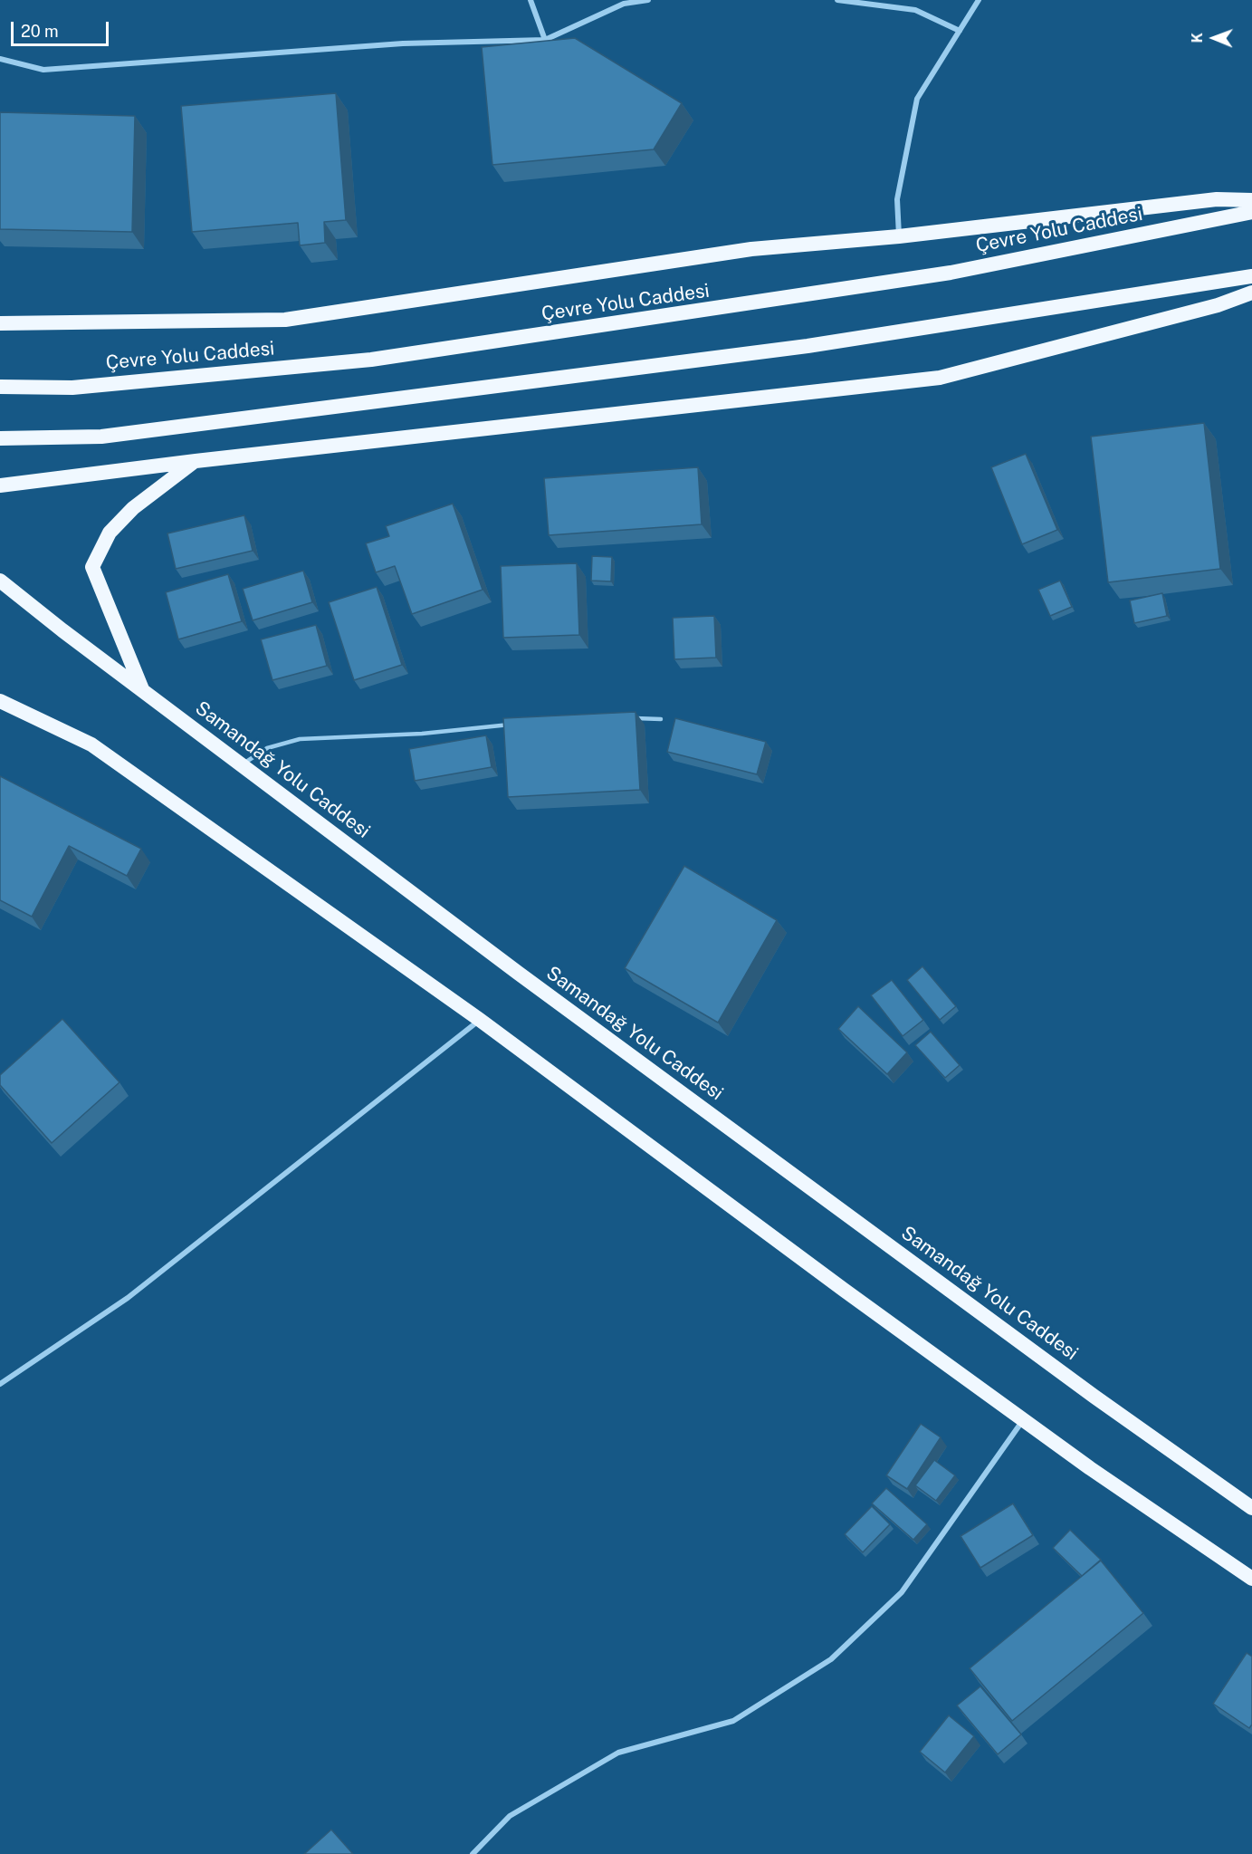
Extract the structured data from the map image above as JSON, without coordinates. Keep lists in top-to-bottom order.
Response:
{
  "streets": {
    "highway": ["Çevre Yolu Caddesi", "Samandağ Yolu Caddesi"]
  },
  "scale_bar": "20 m",
  "north": "left"
}
